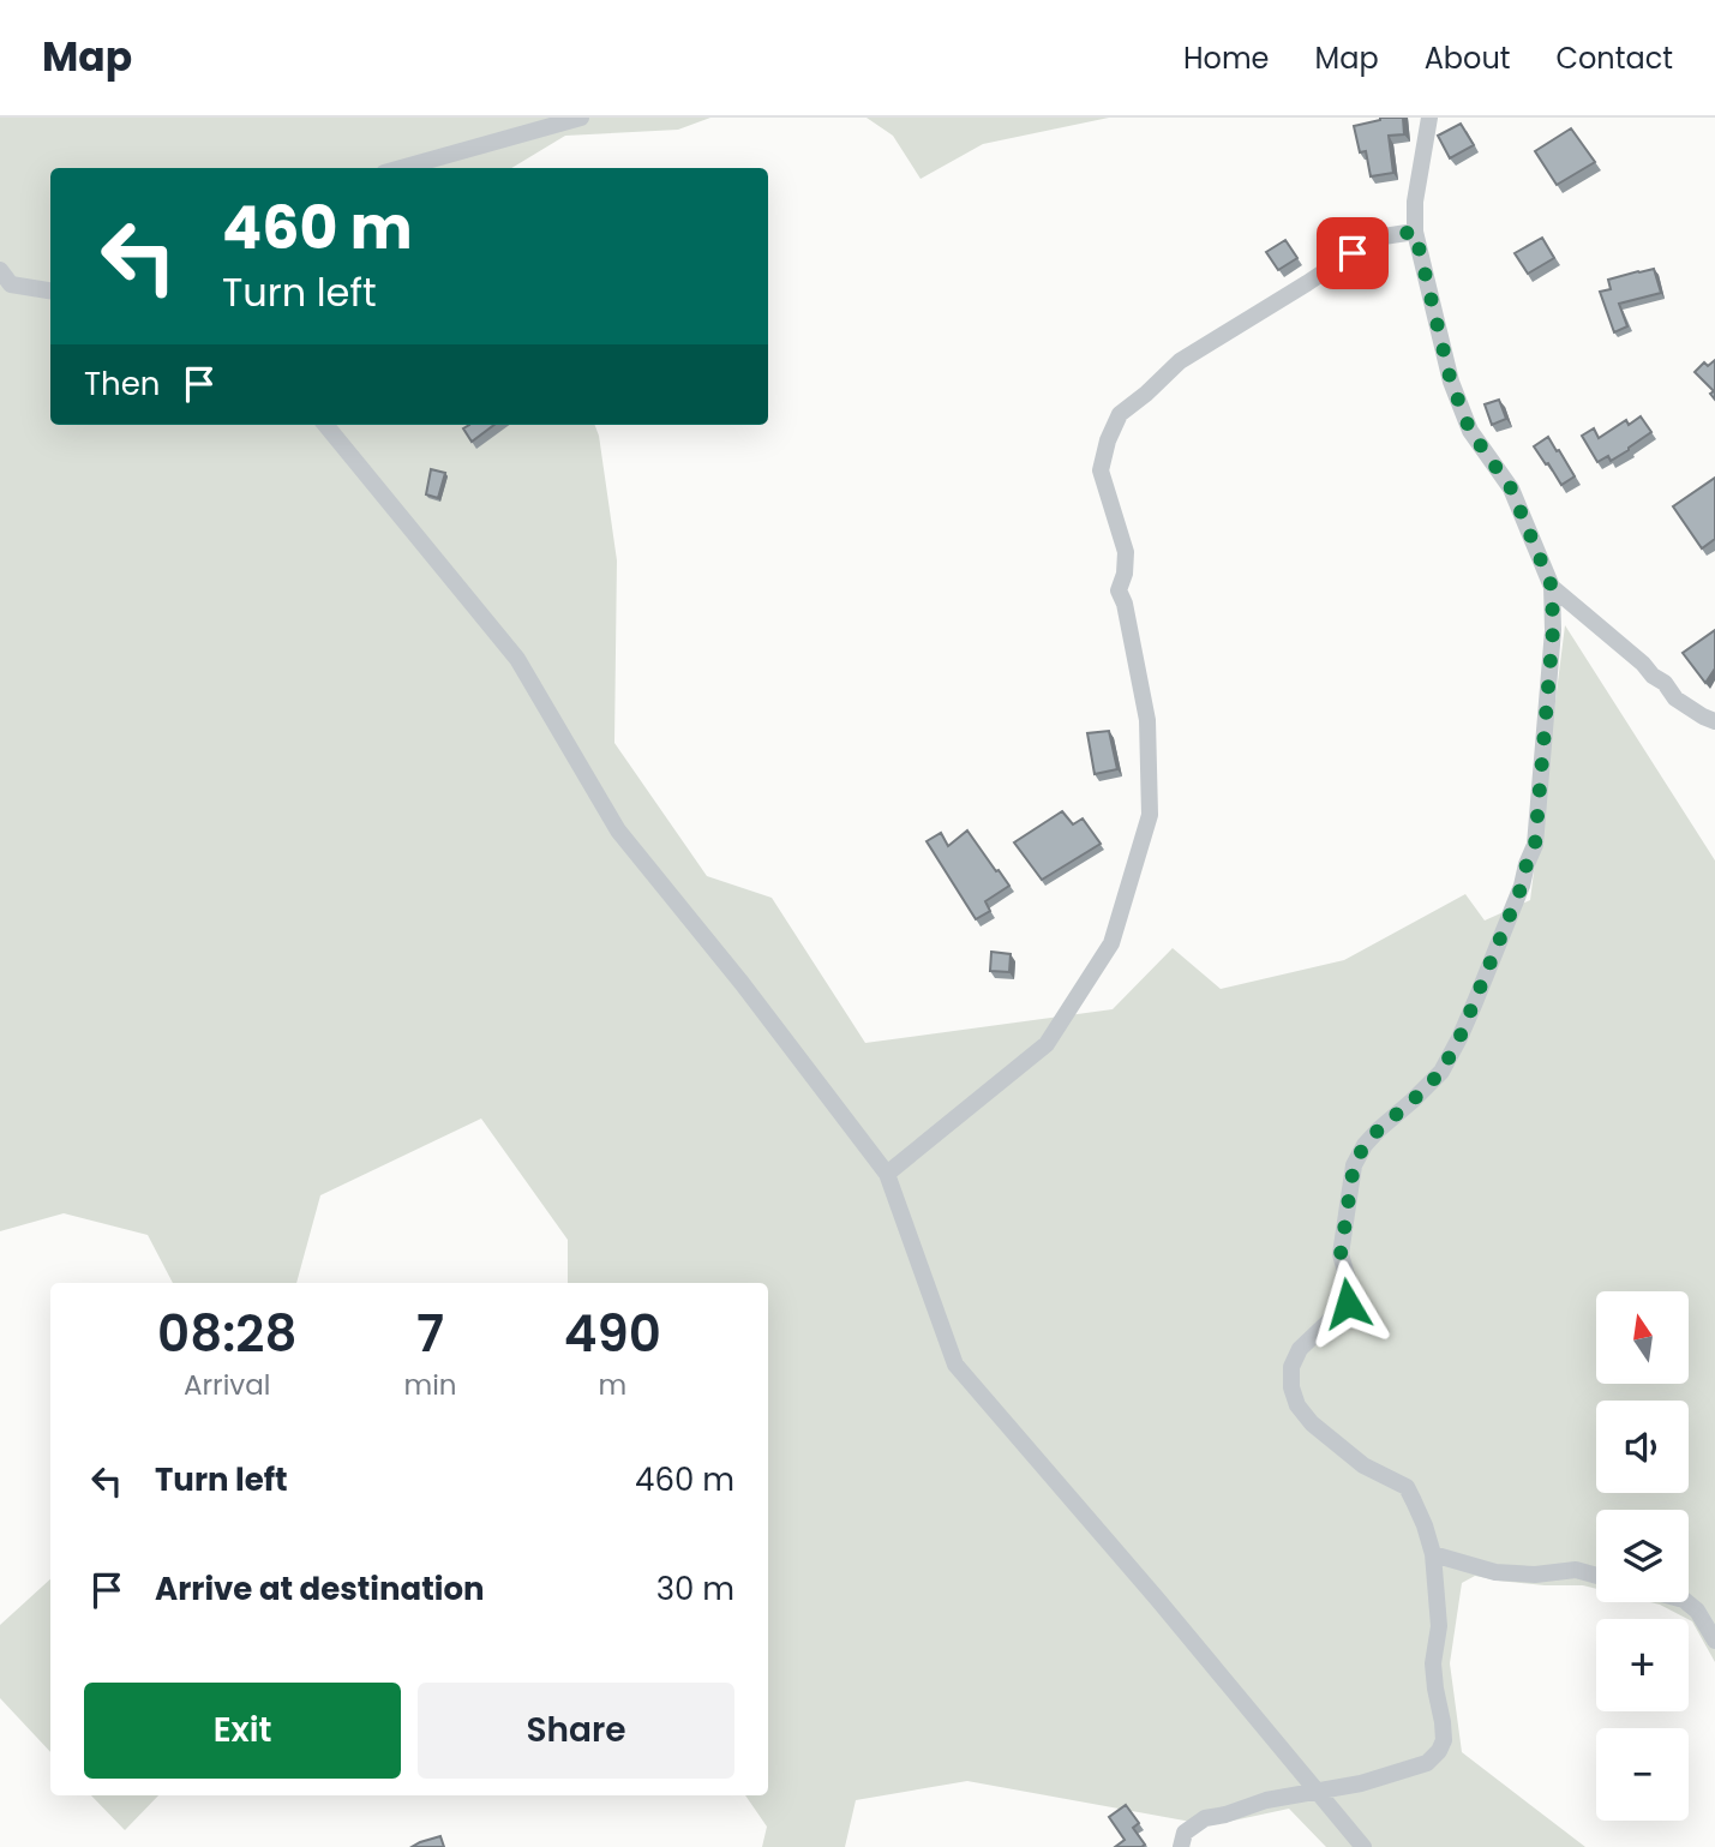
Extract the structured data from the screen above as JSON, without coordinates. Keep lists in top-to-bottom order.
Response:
{
  "north": "top",
  "page": {
    "header": "Map",
    "nav": [
      "Home",
      "Map",
      "About",
      "Contact"
    ],
    "turn": ["460 m", "Turn left"],
    "then": "Then",
    "eta": [
      "08:28",
      "Arrival",
      "7",
      "min",
      "490",
      "m"
    ],
    "map_buttons": ["+", "−"],
    "list": [
      {
        "name": "Turn left",
        "value": "460 m"
      },
      {
        "name": "Arrive at destination",
        "value": "30 m"
      }
    ],
    "buttons": ["Exit", "Share"]
  }
}
